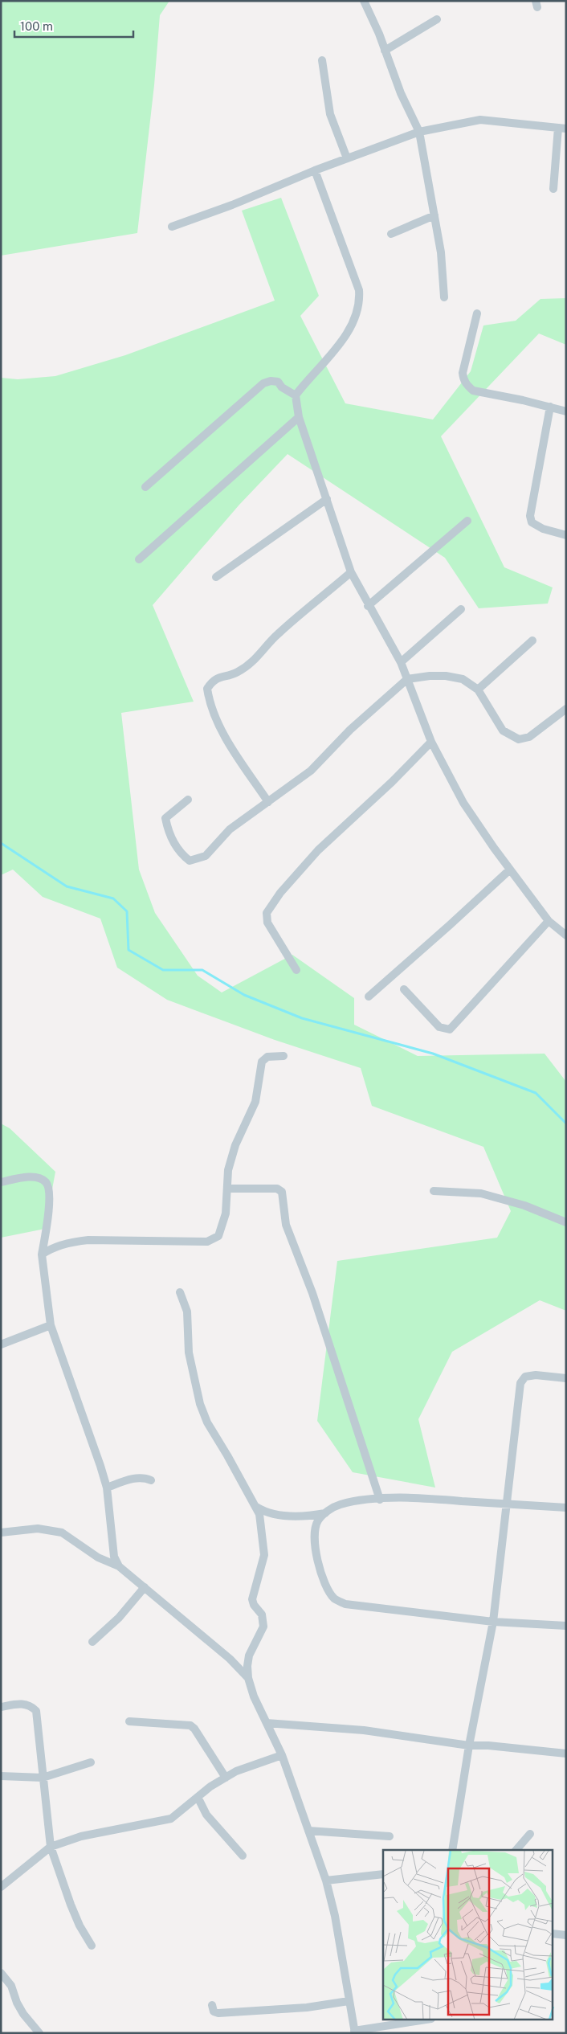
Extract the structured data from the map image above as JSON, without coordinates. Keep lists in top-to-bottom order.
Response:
{
  "scale_bar": "100 m"
}
